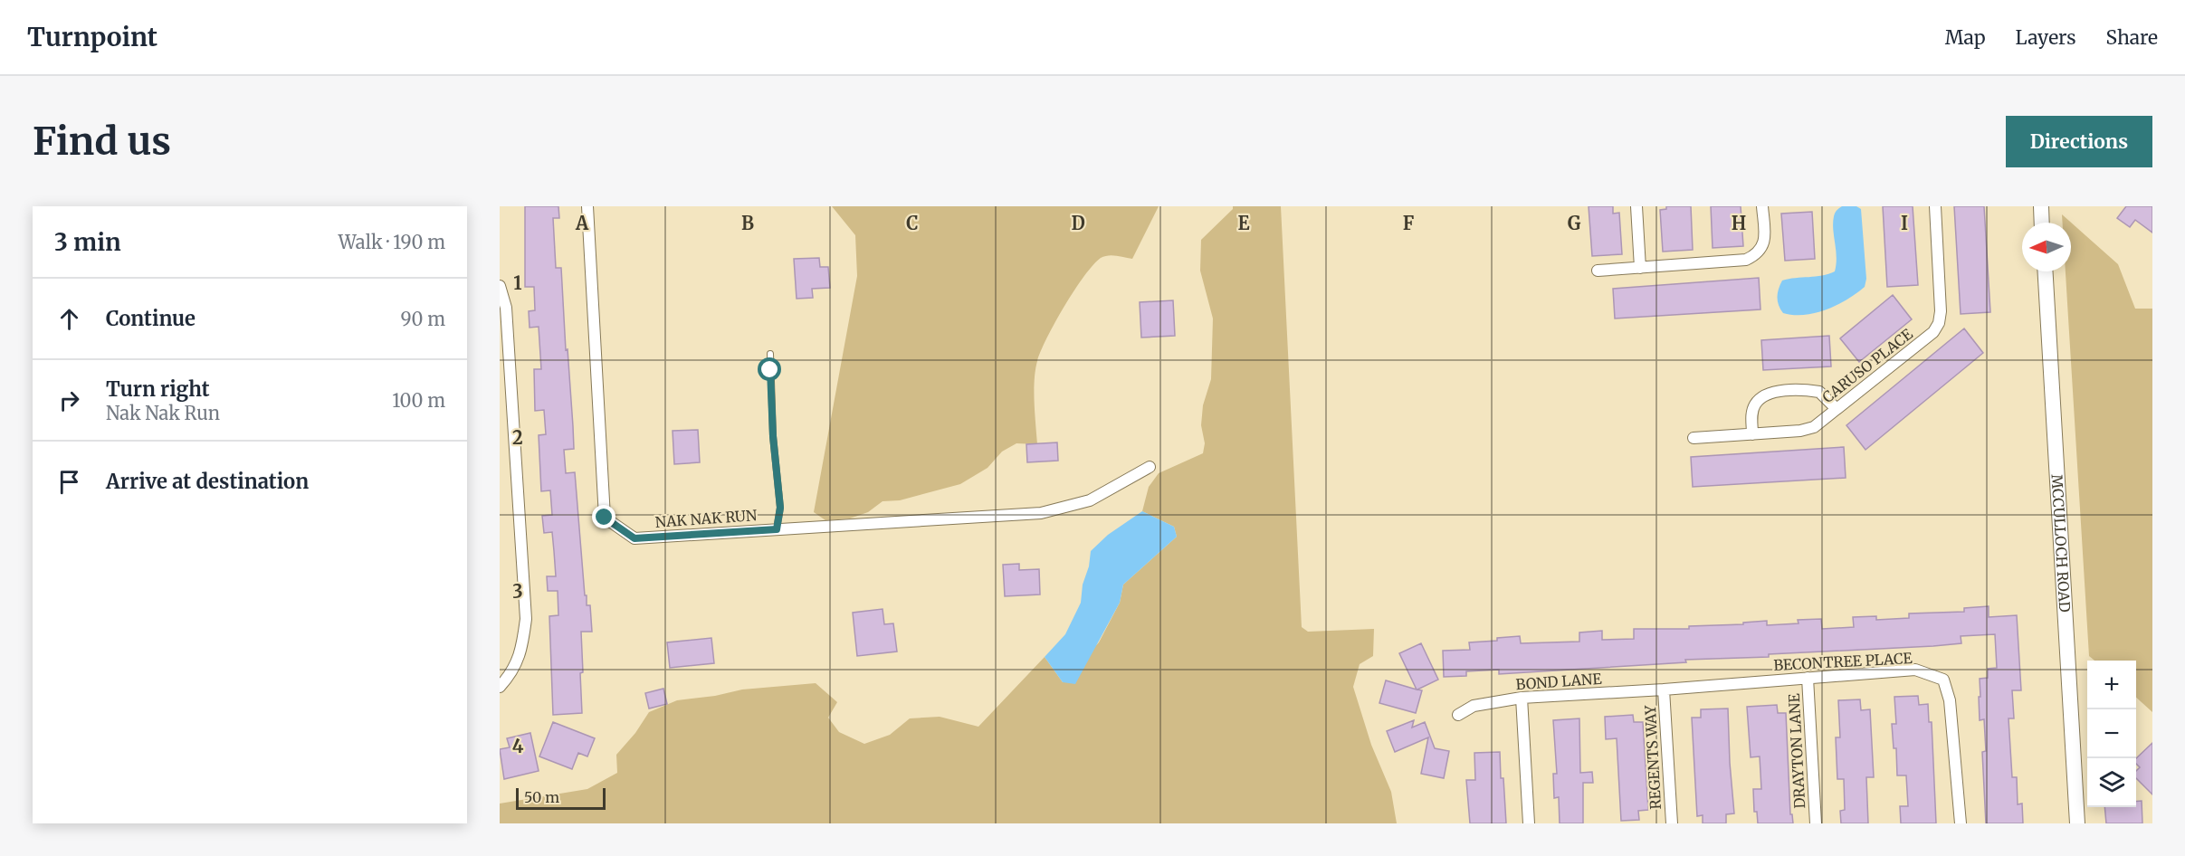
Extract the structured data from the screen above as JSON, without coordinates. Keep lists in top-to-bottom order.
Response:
{
  "streets": {
    "main road": ["MCCULLOCH ROAD"],
    "street": [
      "CARUSO PLACE",
      "NAK NAK RUN",
      "BECONTREE PLACE",
      "BOND LANE",
      "DRAYTON LANE",
      "REGENTS WAY"
    ]
  },
  "crossings": [
    ["BECONTREE PLACE", "BOND LANE"],
    ["BECONTREE PLACE", "DRAYTON LANE"],
    ["BECONTREE PLACE", "REGENTS WAY"],
    ["BOND LANE", "REGENTS WAY"]
  ],
  "scale_bar": "50 m",
  "north": "left",
  "page": {
    "header": "Turnpoint",
    "nav": ["Map", "Layers", "Share"],
    "buttons": "Directions",
    "title": "Find us",
    "heading": ["3 min", "Walk · 190 m"],
    "list": [
      ["Continue", "90 m"],
      ["Turn right", "Nak Nak Run", "100 m"],
      "Arrive at destination"
    ],
    "map_buttons": ["+", "−"],
    "scale": "50 m"
  },
  "grid": {
    "columns": [
      "A",
      "B",
      "C",
      "D",
      "E",
      "F",
      "G",
      "H",
      "I"
    ],
    "rows": [
      "1",
      "2",
      "3",
      "4"
    ]
  }
}
